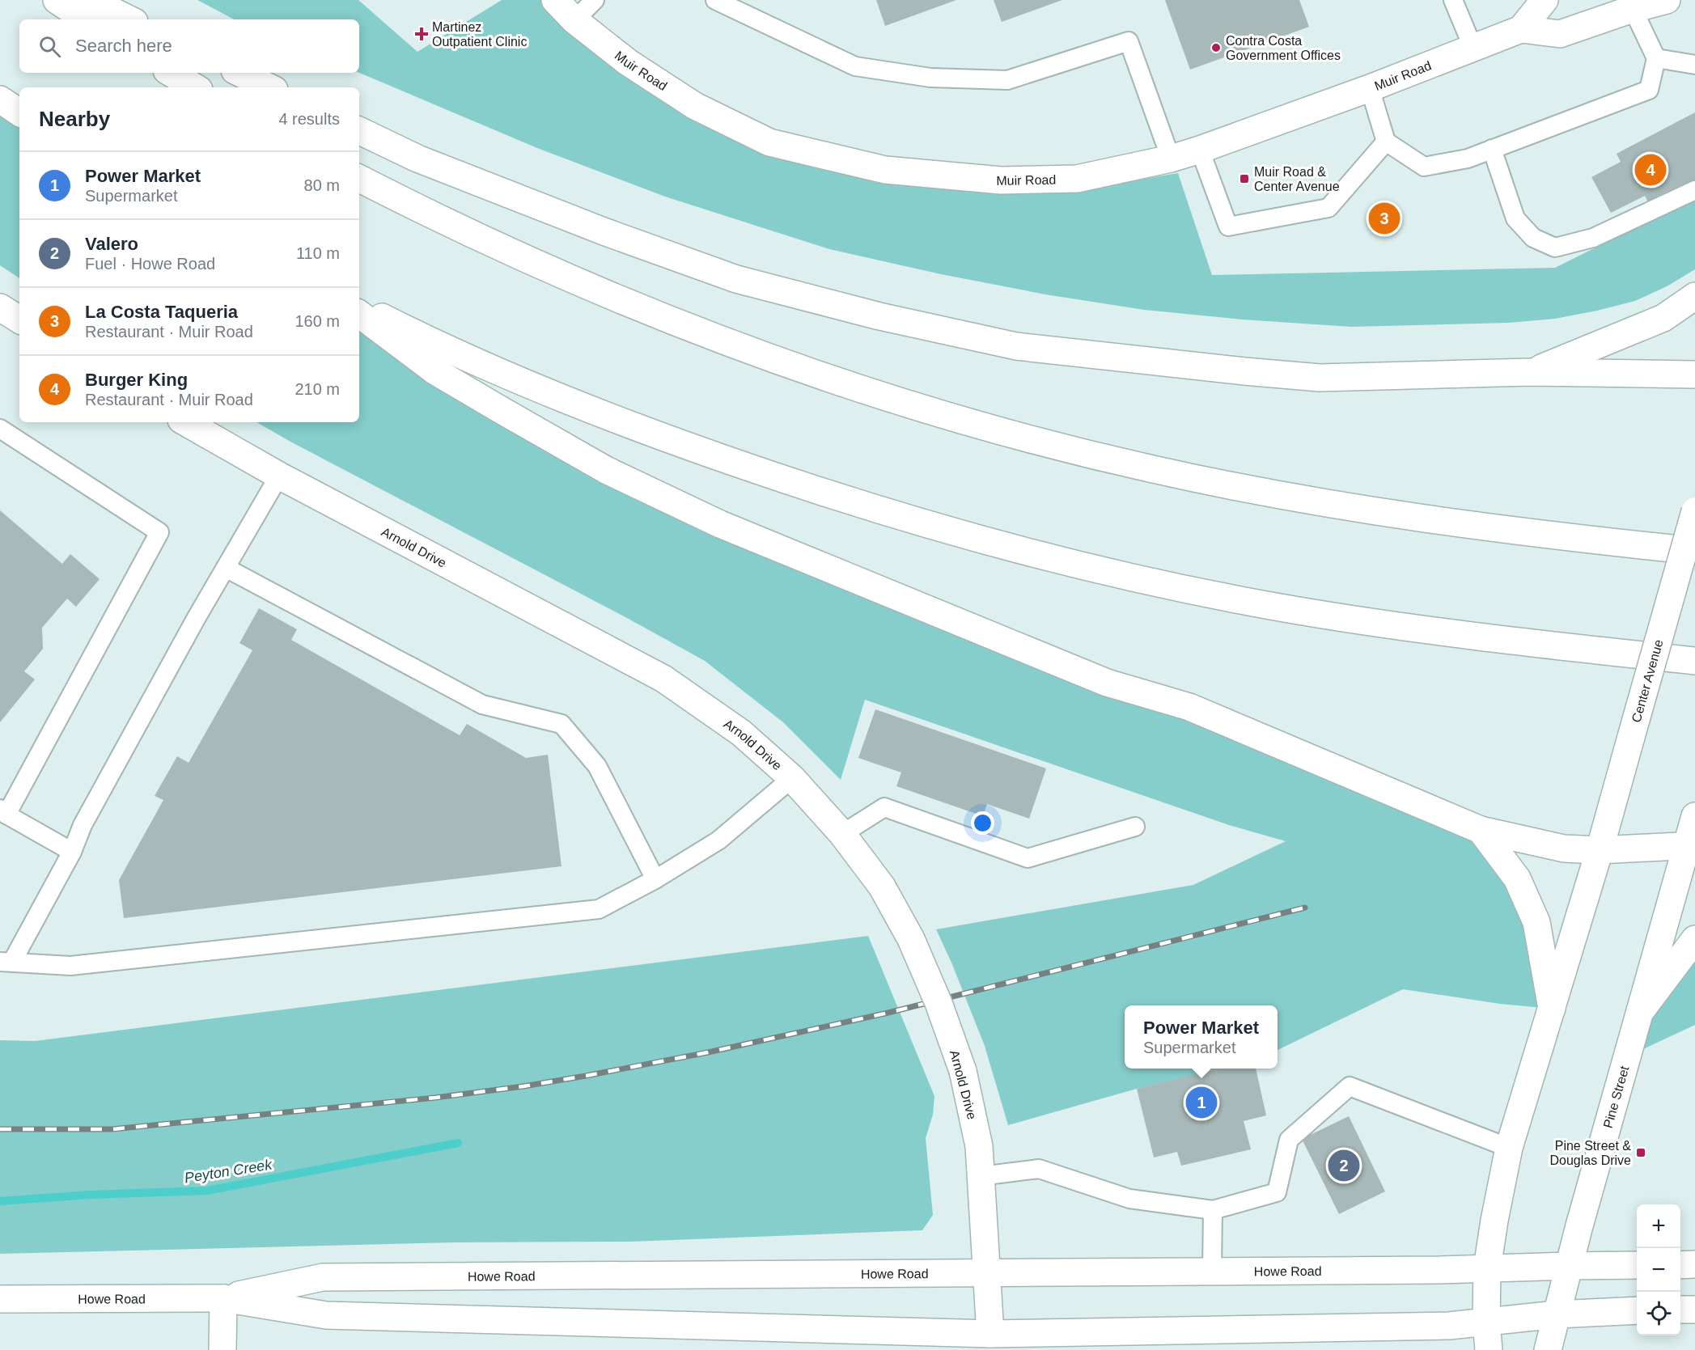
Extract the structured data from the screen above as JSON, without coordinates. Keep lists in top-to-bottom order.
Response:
{
  "streets": {
    "main road": [
      "Muir Road",
      "Arnold Drive",
      "Center Avenue",
      "Pine Street",
      "Howe Road"
    ]
  },
  "crossings": [
    ["Arnold Drive", "Howe Road"],
    ["Pine Street", "Howe Road"]
  ],
  "water": ["Peyton Creek"],
  "places": {
    "health": ["Martinez Outpatient Clinic"],
    "other": ["Contra Costa Government Offices"],
    "transit": ["Muir Road & Center Avenue", "Pine Street & Douglas Drive"]
  },
  "page": {
    "search": "Search here",
    "heading": ["Nearby", "4 results"],
    "list": [
      {
        "mark": "1",
        "name": "Power Market",
        "note": "Supermarket",
        "value": "80 m"
      },
      {
        "mark": "2",
        "name": "Valero",
        "note": "Fuel · Howe Road",
        "value": "110 m"
      },
      {
        "mark": "3",
        "name": "La Costa Taqueria",
        "note": "Restaurant · Muir Road",
        "value": "160 m"
      },
      {
        "mark": "4",
        "name": "Burger King",
        "note": "Restaurant · Muir Road",
        "value": "210 m"
      }
    ],
    "pins": [
      "4",
      "3",
      "1",
      "2"
    ],
    "popup": ["Power Market", "Supermarket"],
    "map_buttons": ["+", "−"]
  }
}
